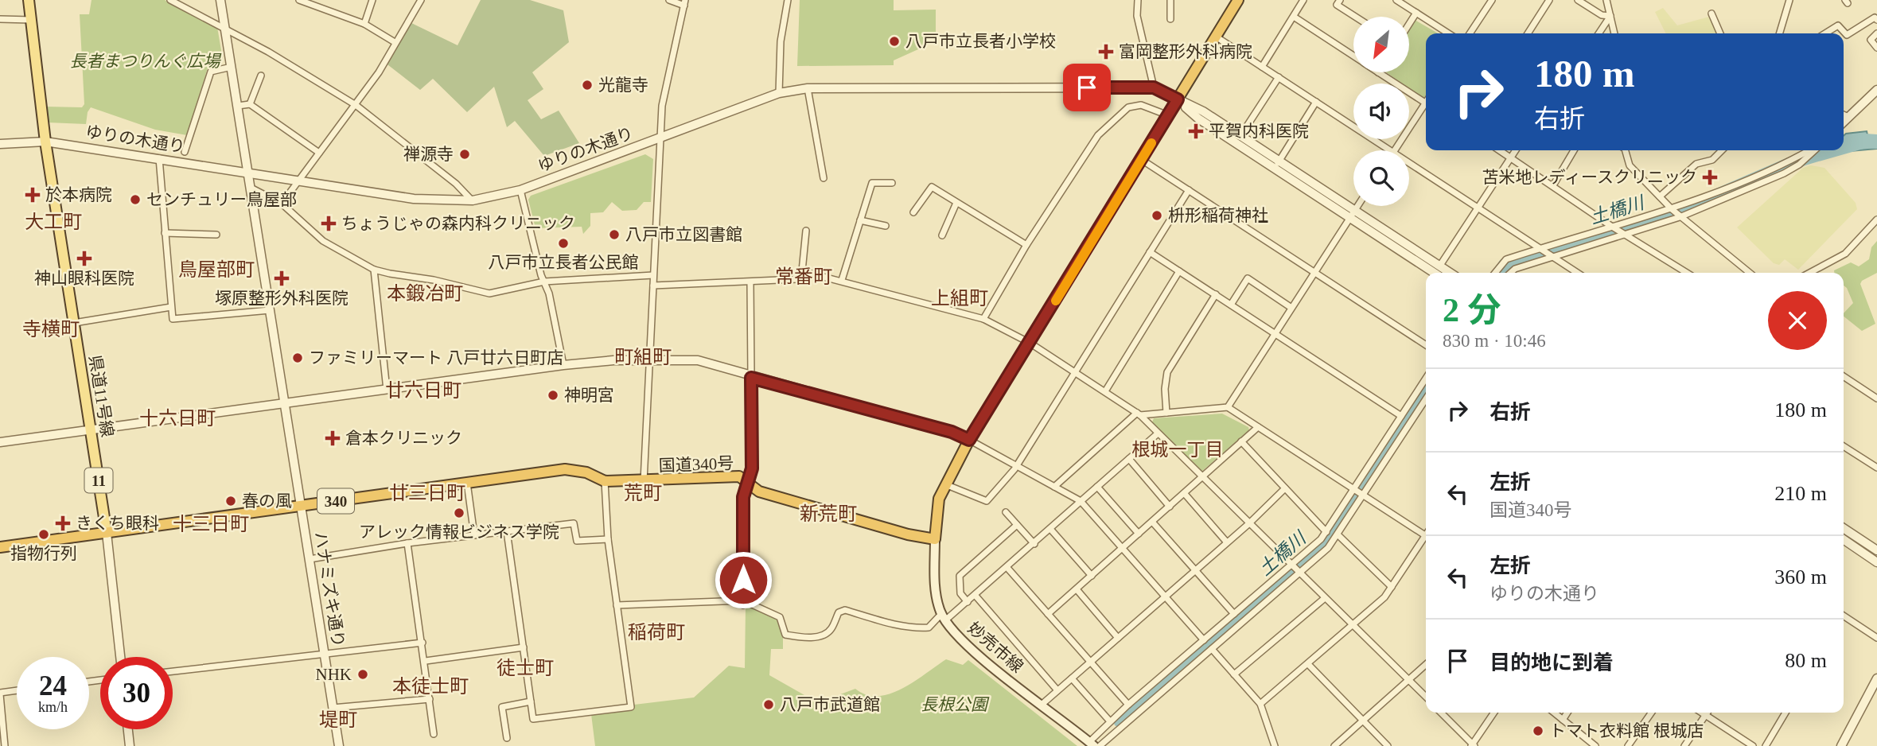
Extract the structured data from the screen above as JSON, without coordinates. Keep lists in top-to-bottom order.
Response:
{
  "streets": {
    "highway": ["国道340号", "340"],
    "main road": ["県道11号線", "11", "妙売市線"],
    "street": ["ゆりの木通り", "ハナミズキ通り"]
  },
  "crossings": [
    ["ゆりの木通り", "県道11号線"],
    ["ゆりの木通り", "ハナミズキ通り"],
    ["県道11号線", "国道340号"],
    ["国道340号", "ハナミズキ通り"]
  ],
  "districts": [
    "大工町",
    "鳥屋部町",
    "常番町",
    "本鍛冶町",
    "上組町",
    "寺横町",
    "町組町",
    "廿六日町",
    "十六日町",
    "根城一丁目",
    "廿三日町",
    "荒町",
    "新荒町",
    "十三日町",
    "稲荷町",
    "徒士町",
    "本徒士町",
    "堤町"
  ],
  "water": ["土橋川"],
  "parks": ["長者まつりんぐ広場", "長根公園"],
  "places": {
    "other": [
      "八戸市立長者小学校",
      "光龍寺",
      "禅源寺",
      "センチュリー鳥屋部",
      "枡形稲荷神社",
      "八戸市立図書館",
      "八戸市立長者公民館",
      "ファミリーマート 八戸廿六日町店",
      "神明宮",
      "春の風",
      "アレック情報ビジネス学院",
      "指物行列",
      "NHK",
      "八戸市武道館",
      "トマト衣料館 根城店"
    ],
    "health": [
      "富岡整形外科病院",
      "平賀内科医院",
      "苫米地レディースクリニック",
      "於本病院",
      "ちょうじゃの森内科クリニック",
      "神山眼科医院",
      "塚原整形外科医院",
      "倉本クリニック",
      "きくち眼科"
    ]
  },
  "north": "bottom left",
  "page": {
    "turn": ["180 m", "右折"],
    "heading": ["2 分", "830 m · 10:46"],
    "list": [
      {
        "name": "右折",
        "value": "180 m"
      },
      {
        "name": "左折",
        "note": "国道340号",
        "value": "210 m"
      },
      {
        "name": "左折",
        "note": "ゆりの木通り",
        "value": "360 m"
      },
      {
        "name": "目的地に到着",
        "value": "80 m"
      }
    ],
    "speed": "24 km/h",
    "limit": "30"
  }
}
